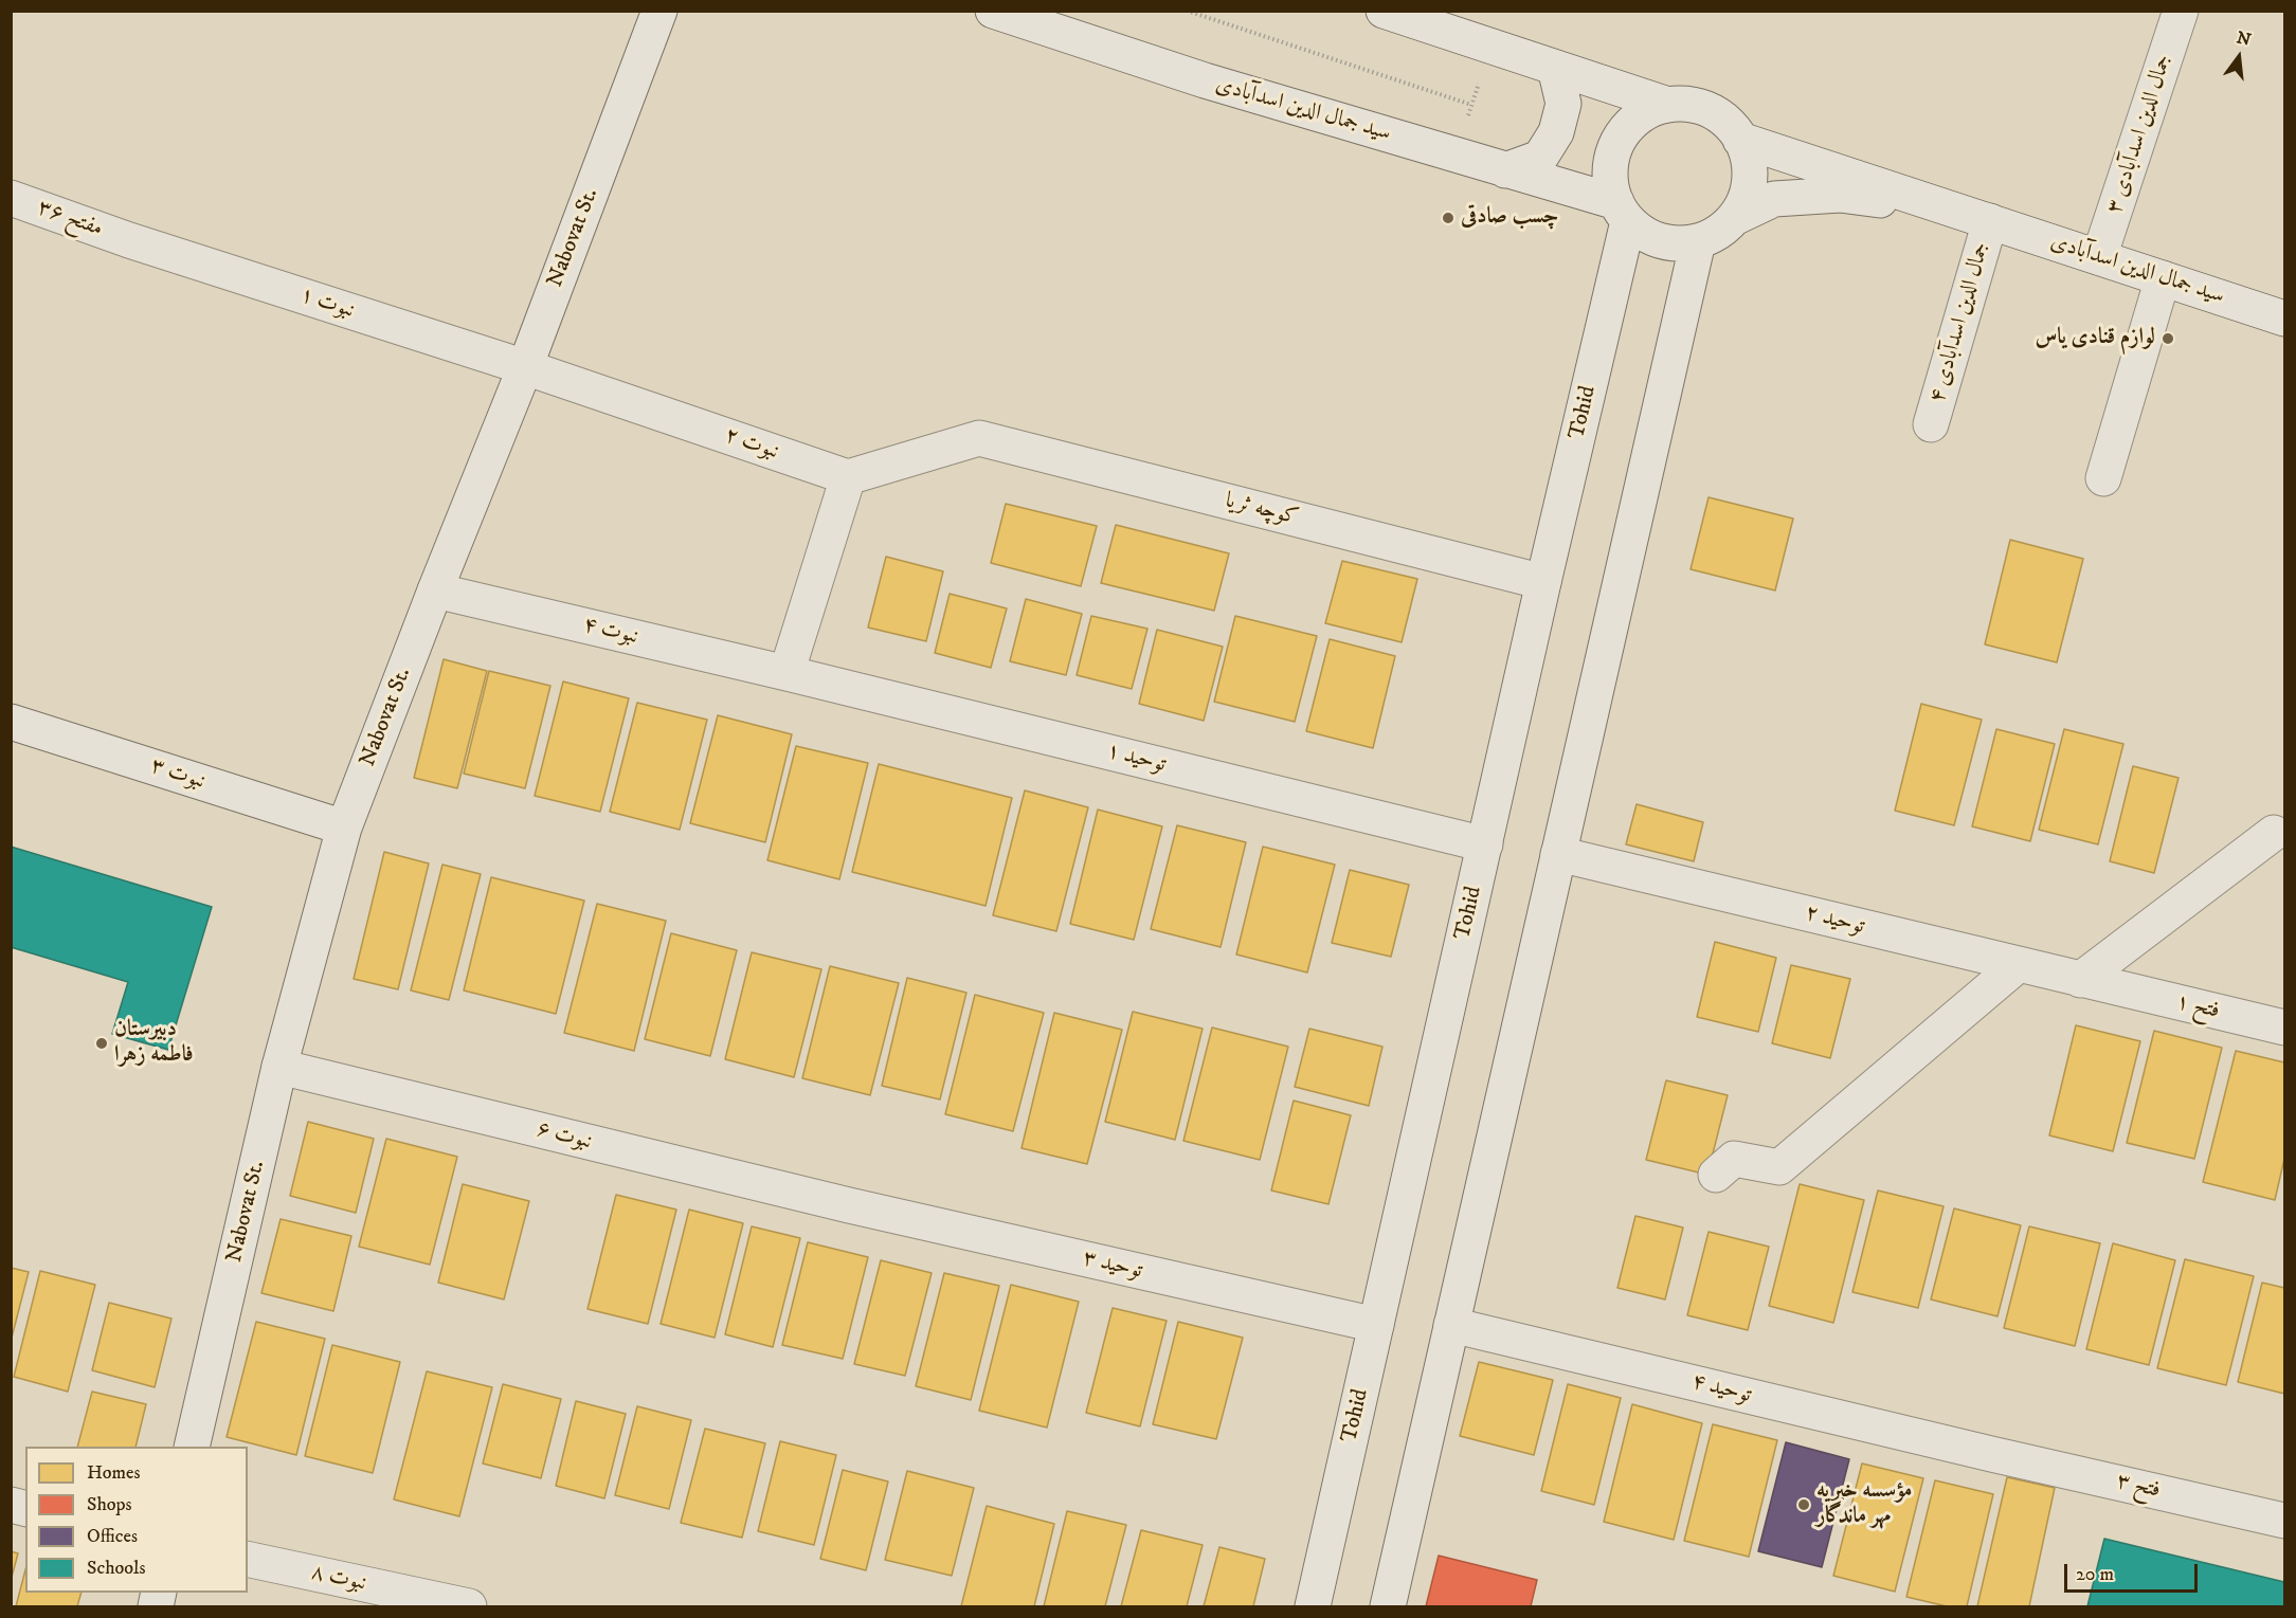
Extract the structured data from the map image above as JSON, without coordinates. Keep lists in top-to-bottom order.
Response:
{
  "streets": {
    "street": [
      "سید جمال الدین اسدآبادی",
      "جمال الدین اسدآبادی ۳",
      "مفتح ۳۶",
      "Nabovat St.",
      "نبوت ۱",
      "جمال الدین اسدآبادی ۴",
      "Tohid",
      "نبوت ۲",
      "کوچه ثریا",
      "نبوت ۴",
      "توحید ۱",
      "نبوت ۳",
      "توحید ۲",
      "فتح ۱",
      "نبوت ۶",
      "توحید ۳",
      "توحید ۴",
      "فتح ۳",
      "نبوت ۸"
    ]
  },
  "crossings": [
    ["سید جمال الدین اسدآبادی", "جمال الدین اسدآبادی ۳"],
    ["سید جمال الدین اسدآبادی", "جمال الدین اسدآبادی ۴"],
    ["سید جمال الدین اسدآبادی", "Tohid"],
    ["مفتح ۳۶", "نبوت ۱"],
    ["Nabovat St.", "نبوت ۱"],
    ["Nabovat St.", "نبوت ۲"],
    ["Nabovat St.", "نبوت ۴"],
    ["Nabovat St.", "نبوت ۳"],
    ["Nabovat St.", "نبوت ۶"],
    ["نبوت ۱", "نبوت ۲"],
    ["Tohid", "کوچه ثریا"],
    ["Tohid", "توحید ۱"],
    ["Tohid", "توحید ۳"],
    ["نبوت ۲", "کوچه ثریا"],
    ["نبوت ۴", "توحید ۱"],
    ["توحید ۲", "فتح ۱"],
    ["نبوت ۶", "توحید ۳"],
    ["توحید ۴", "فتح ۳"]
  ],
  "places": [
    "چسب صادقی",
    "لوازم قنادی یاس",
    "دبیرستان فاطمه زهرا",
    "مؤسسه خیریه مهر ماندگار"
  ],
  "legend": [
    "Homes",
    "Shops",
    "Offices",
    "Schools"
  ],
  "scale_bar": "20 m",
  "north": "top"
}
